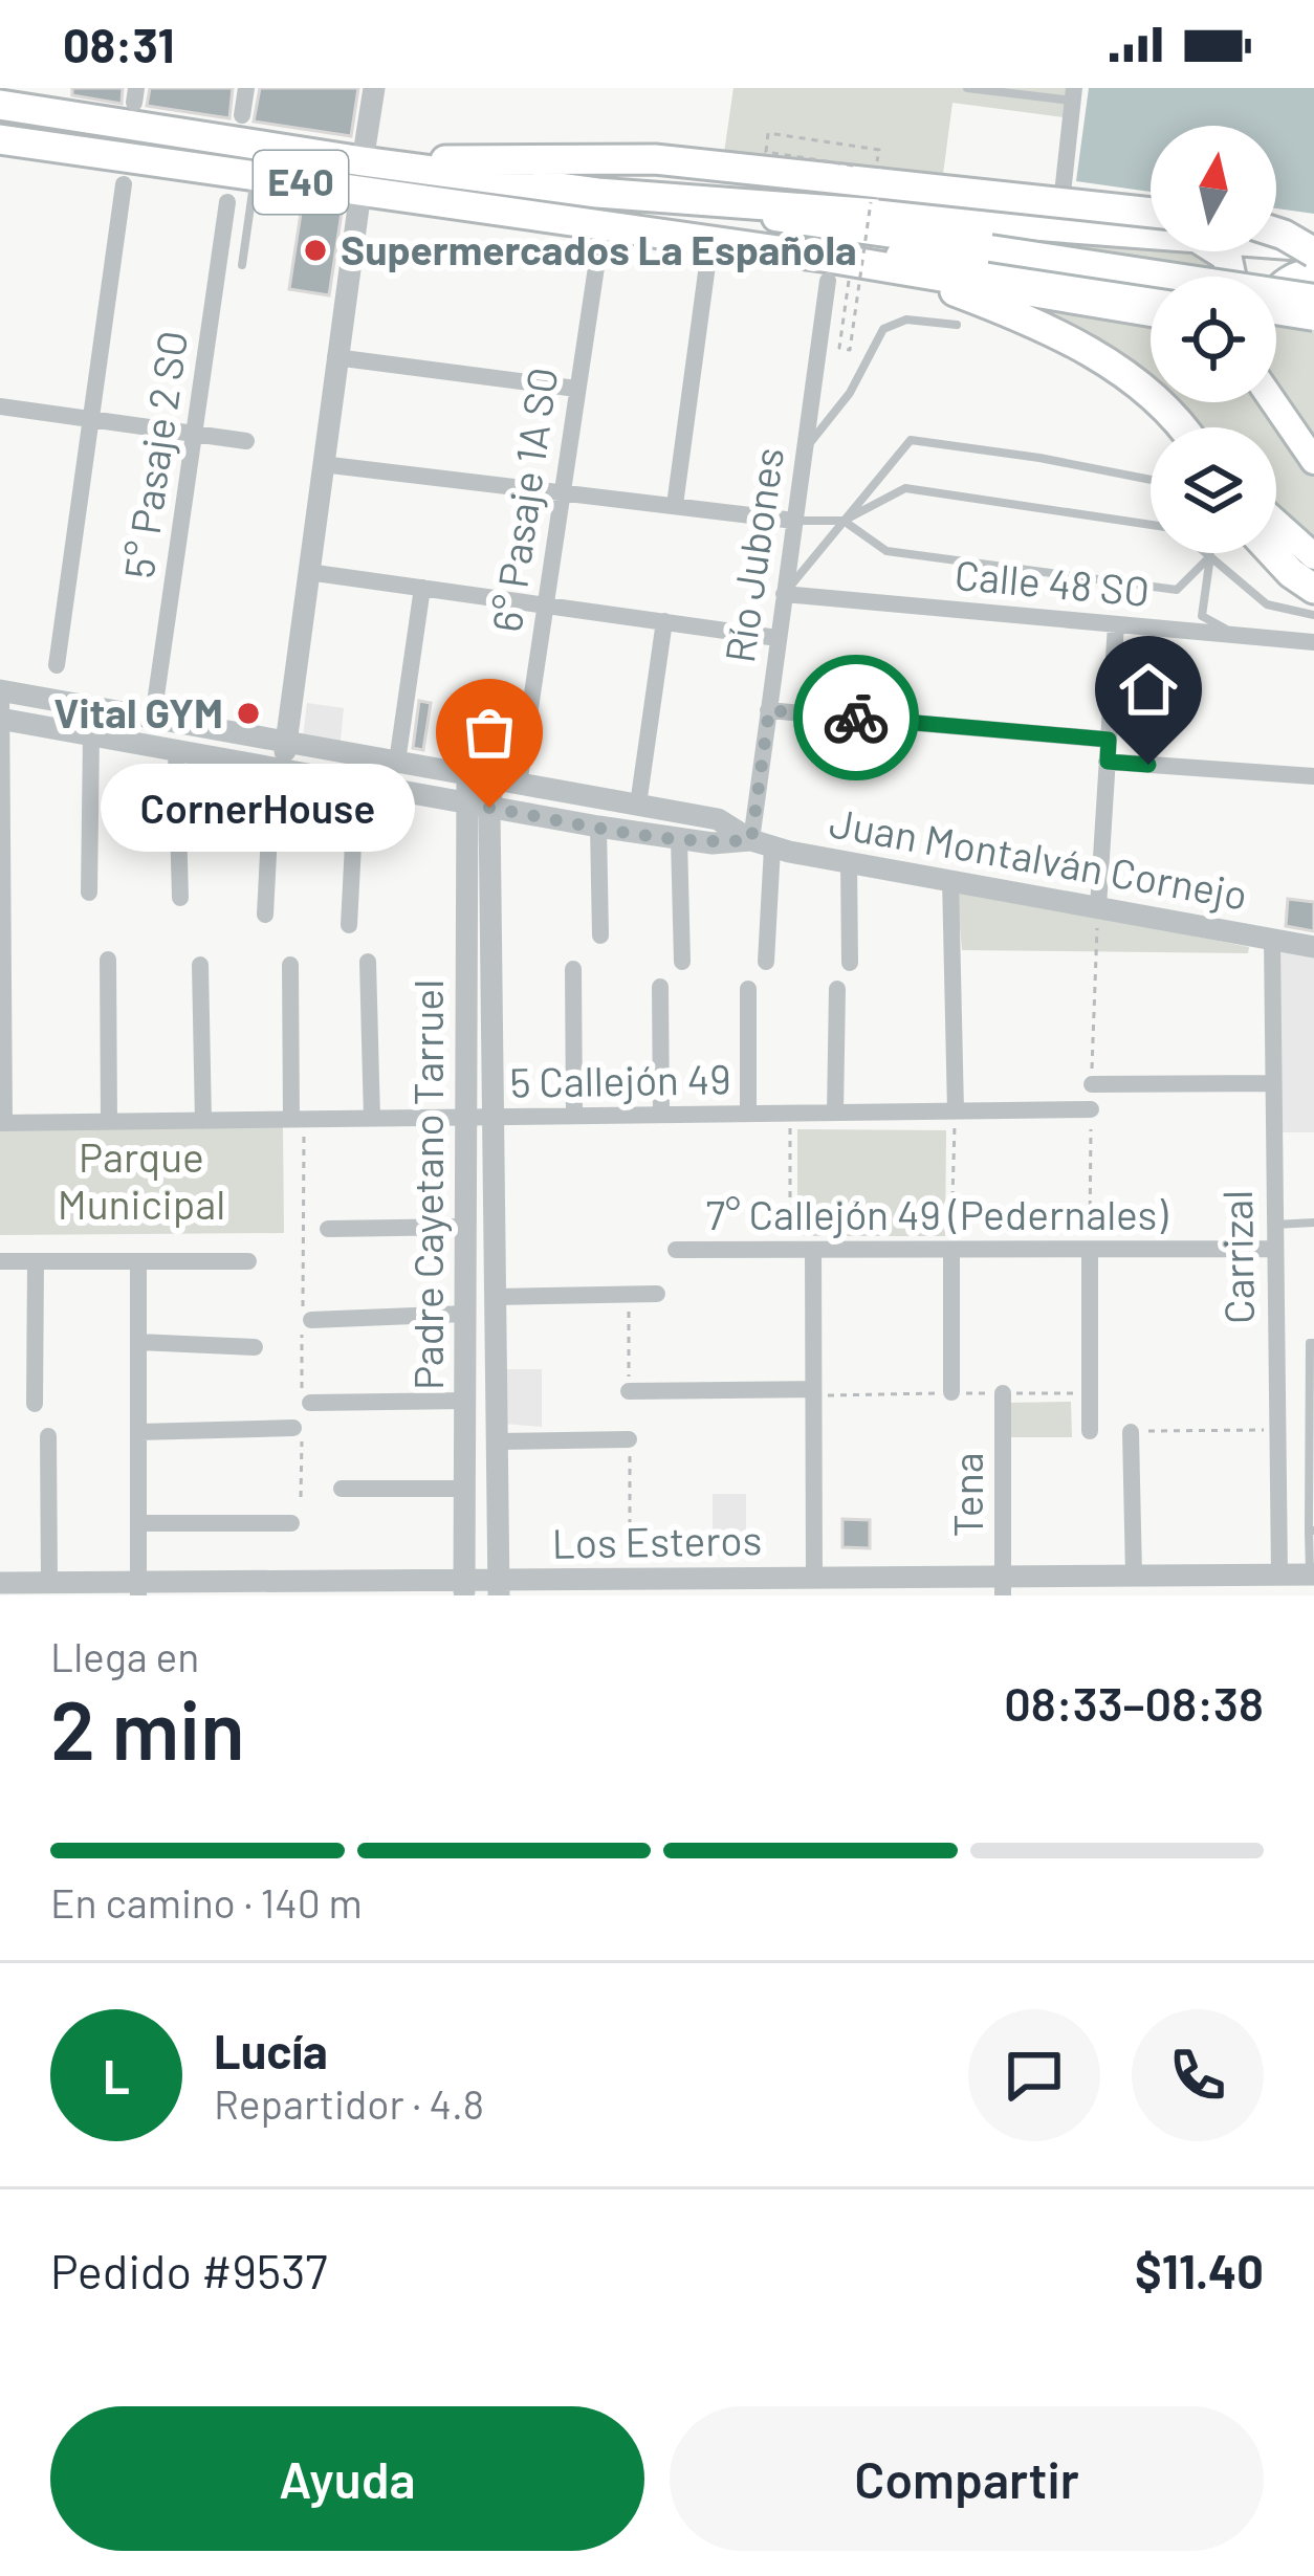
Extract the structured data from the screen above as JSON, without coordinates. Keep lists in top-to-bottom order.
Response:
{
  "streets": {
    "highway": ["E40"],
    "street": [
      "5° Pasaje 2 SO",
      "6° Pasaje 1A SO",
      "Río Jubones",
      "Calle 48 SO",
      "Juan Montalván Cornejo",
      "5 Callejón 49",
      "Padre Cayetano Tarruel",
      "7° Callejón 49 (Pedernales)",
      "Carrizal",
      "Tena",
      "Los Esteros"
    ]
  },
  "crossings": [
    ["E40", "6° Pasaje 1A SO"],
    ["5° Pasaje 2 SO", "Juan Montalván Cornejo"],
    ["6° Pasaje 1A SO", "Juan Montalván Cornejo"],
    ["Río Jubones", "Calle 48 SO"],
    ["Río Jubones", "Juan Montalván Cornejo"],
    ["Juan Montalván Cornejo", "Padre Cayetano Tarruel"],
    ["Juan Montalván Cornejo", "Carrizal"],
    ["5 Callejón 49", "Padre Cayetano Tarruel"],
    ["Padre Cayetano Tarruel", "Los Esteros"],
    ["7° Callejón 49 (Pedernales)", "Carrizal"],
    ["Carrizal", "Los Esteros"],
    ["Tena", "Los Esteros"]
  ],
  "parks": ["Parque Municipal"],
  "places": ["Supermercados La Española", "Vital GYM", "CornerHouse"],
  "north": "top",
  "page": {
    "status": "08:31",
    "bubble": "CornerHouse",
    "heading": ["2 min", "Llega en", "08:33–08:38"],
    "panel": [
      "Lucía",
      "Repartidor · 4.8",
      "Pedido #9537",
      "$11.40"
    ],
    "bar": "En camino · 140 m",
    "round": "L",
    "buttons": ["Ayuda", "Compartir"]
  }
}
